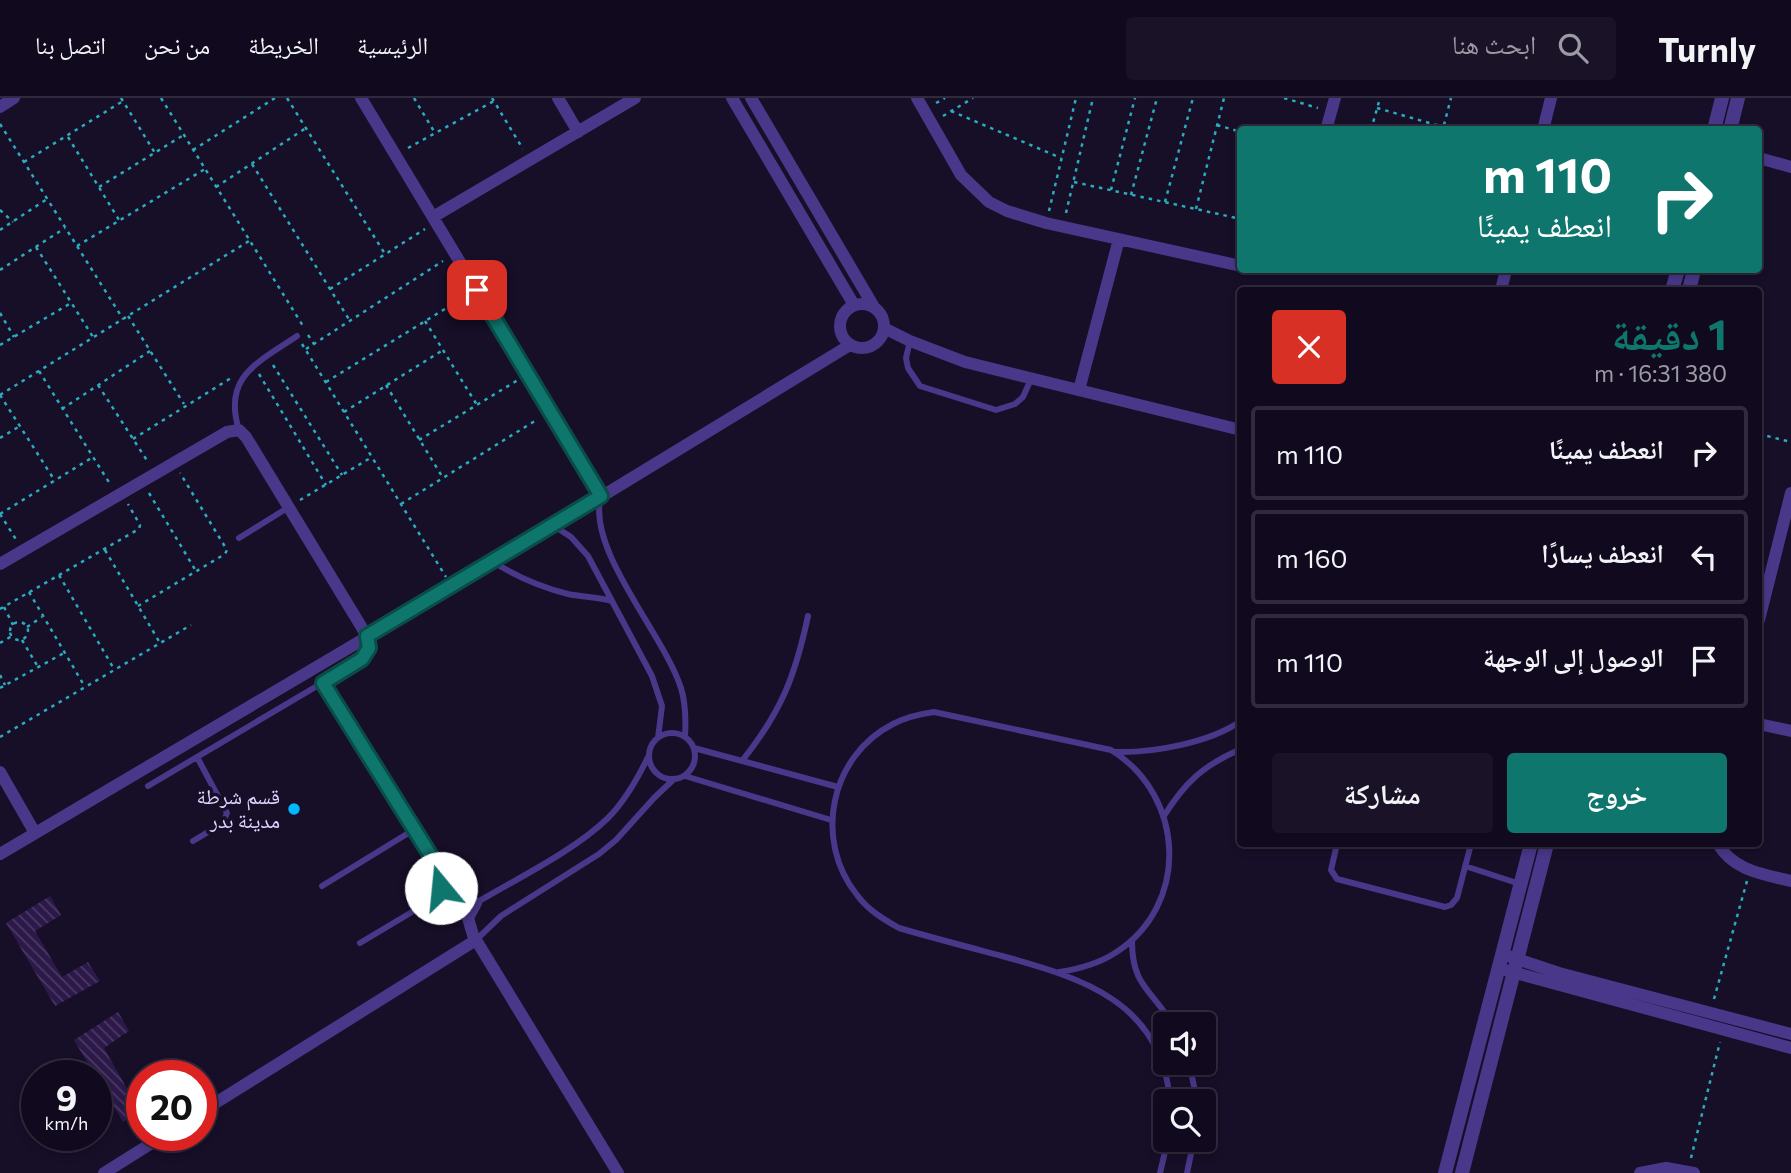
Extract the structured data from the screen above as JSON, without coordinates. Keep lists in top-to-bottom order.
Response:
{
  "places": ["قسم شرطة مدينة بدر"],
  "page": {
    "header": "Turnly",
    "search": "ابحث هنا",
    "nav": [
      "الرئيسية",
      "الخريطة",
      "من نحن",
      "اتصل بنا"
    ],
    "turn": ["110 m", "انعطف يمينًا"],
    "heading": ["1 دقيقة", "380 m · 16:31"],
    "list": [
      {
        "name": "انعطف يمينًا",
        "value": "110 m"
      },
      {
        "name": "انعطف يسارًا",
        "value": "160 m"
      },
      {
        "name": "الوصول إلى الوجهة",
        "value": "110 m"
      }
    ],
    "buttons": ["خروج", "مشاركة"],
    "speed": "9 km/h",
    "limit": "20"
  }
}
